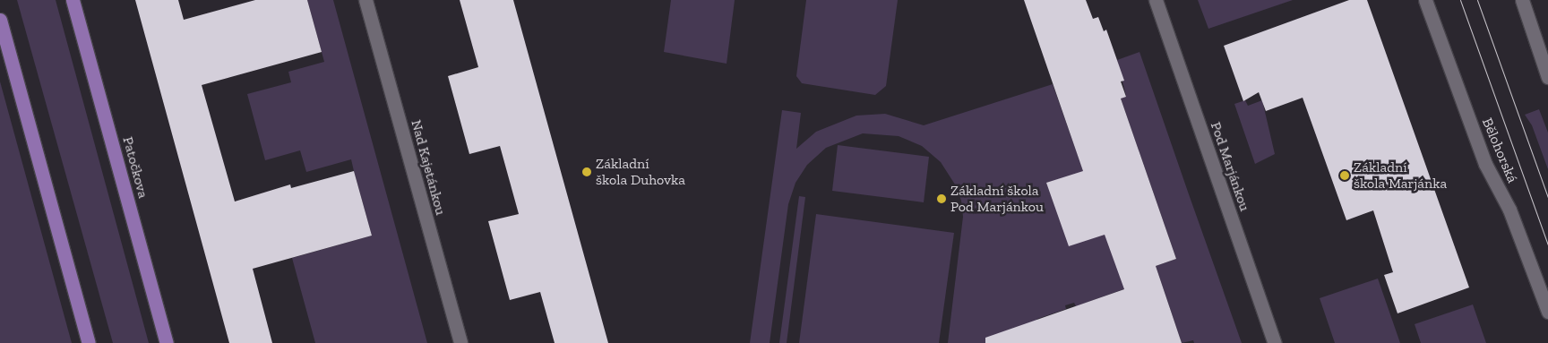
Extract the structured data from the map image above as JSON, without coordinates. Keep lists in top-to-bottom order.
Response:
{
  "streets": {
    "main road": ["Patočkova"],
    "street": ["Bělohorská", "Pod Marjánkou", "Nad Kajetánkou"]
  },
  "places": ["Základní škola Duhovka", "Základní škola Marjánka", "Základní škola Pod Marjánkou"]
}
